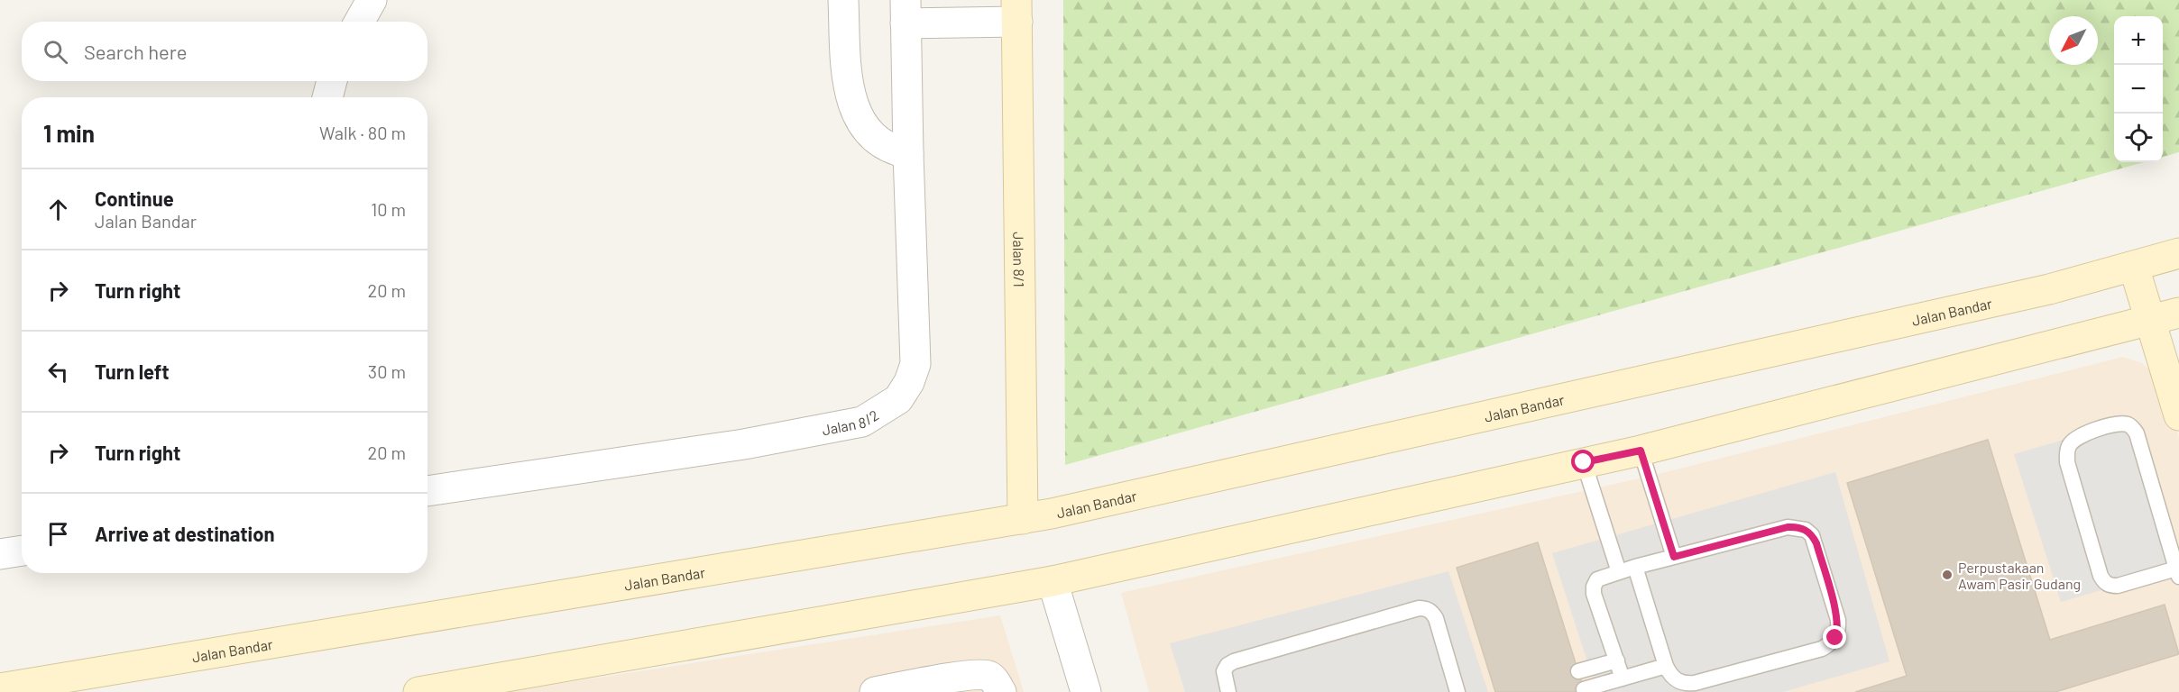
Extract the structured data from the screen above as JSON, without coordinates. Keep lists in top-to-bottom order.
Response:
{
  "streets": {
    "main road": ["Jalan 8/1", "Jalan Bandar"],
    "street": ["Jalan 8/2"]
  },
  "crossings": [
    ["Jalan 8/1", "Jalan Bandar"],
    ["Jalan 8/1", "Jalan 8/2"]
  ],
  "places": ["Perpustakaan Awam Pasir Gudang"],
  "north": "bottom left",
  "page": {
    "map_buttons": ["+", "−"],
    "search": "Search here",
    "heading": ["1 min", "Walk · 80 m"],
    "list": [
      ["Continue", "Jalan Bandar", "10 m"],
      ["Turn right", "20 m"],
      ["Turn left", "30 m"],
      ["Turn right", "20 m"],
      "Arrive at destination"
    ]
  }
}
